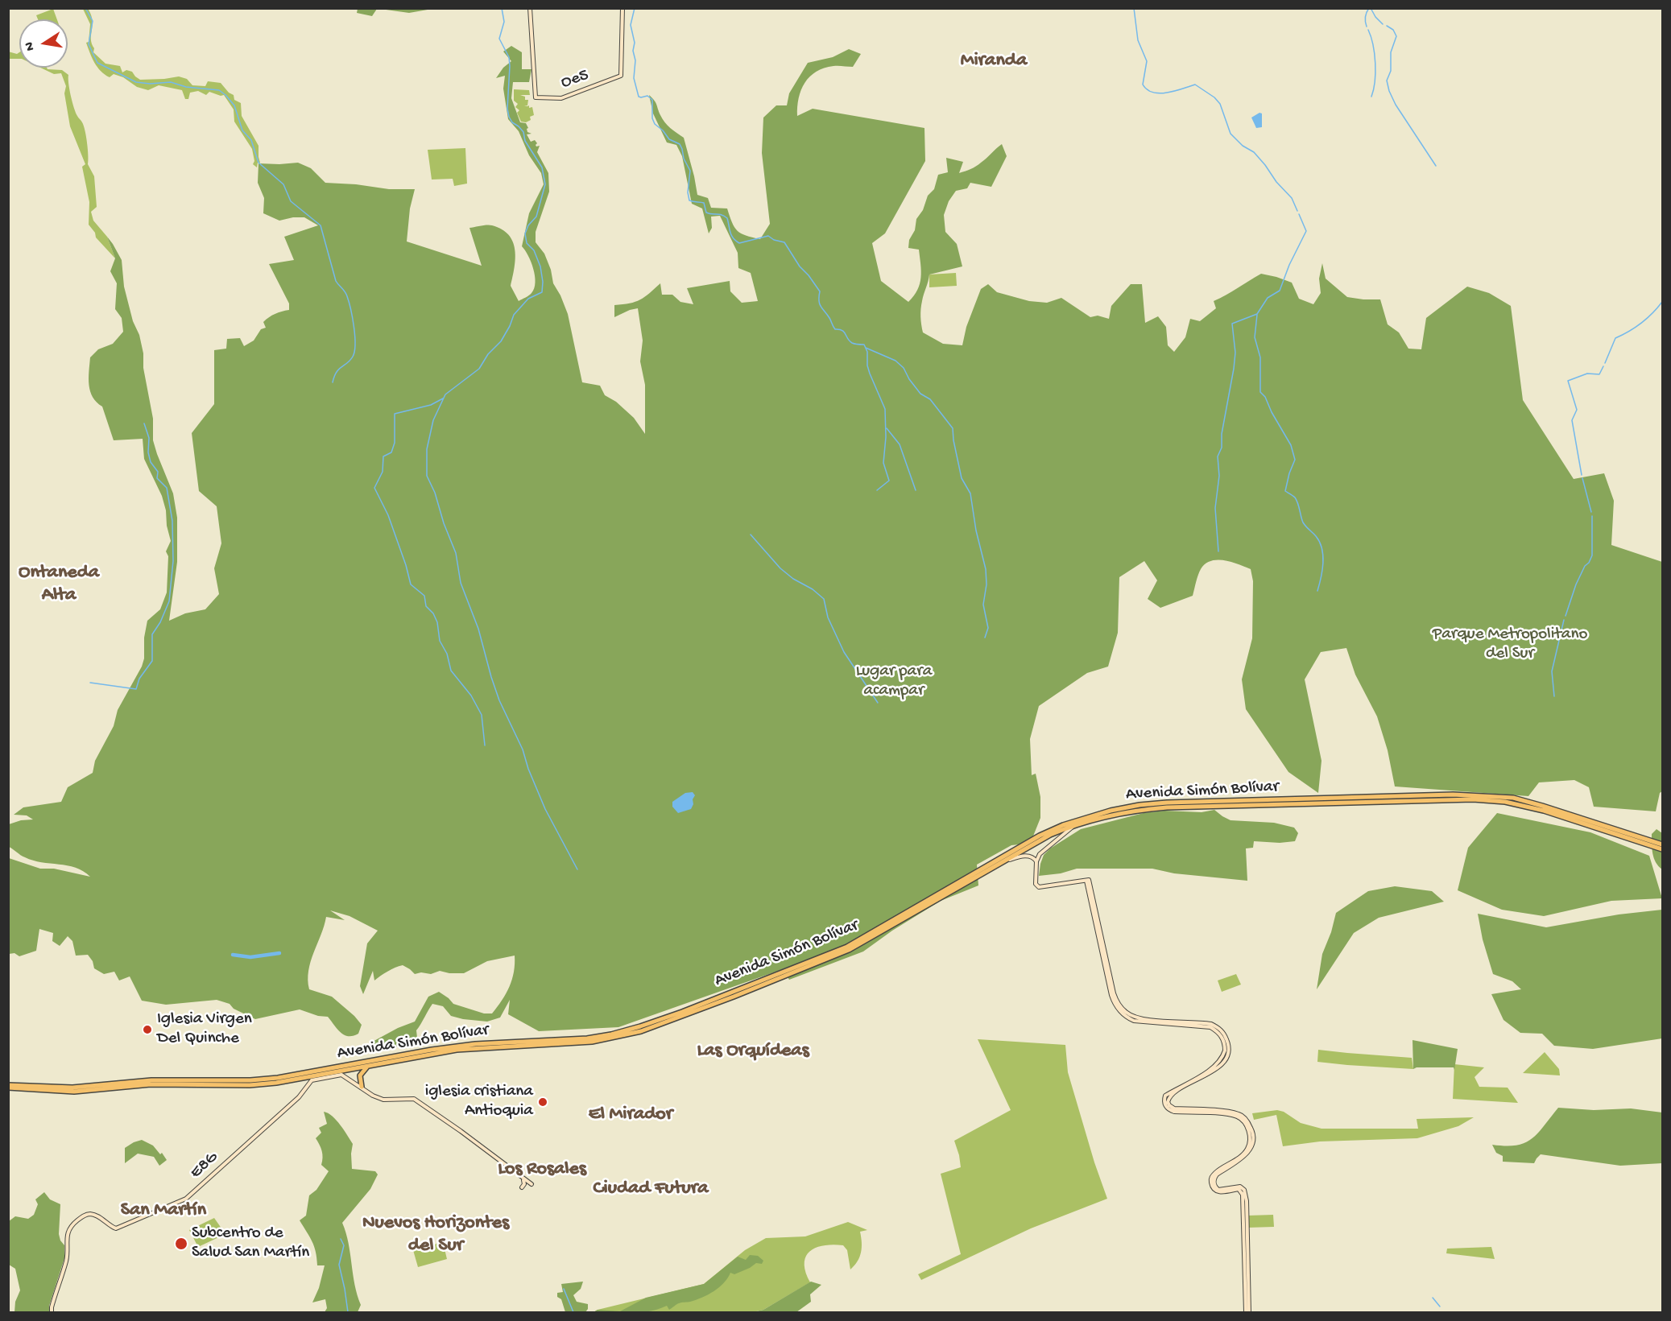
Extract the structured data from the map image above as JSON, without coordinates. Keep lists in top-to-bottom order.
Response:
{
  "streets": {
    "highway": ["Avenida Simón Bolívar"],
    "main road": ["Oe5", "E8G"]
  },
  "districts": [
    "Miranda",
    "Ontaneda Alta",
    "Las Orquídeas",
    "El Mirador",
    "Los Rosales",
    "Ciudad Futura",
    "San Martín",
    "Nuevos Horizontes del Sur"
  ],
  "parks": ["Parque Metropolitano del Sur", "Lugar para acampar"],
  "places": ["Iglesia Virgen Del Quinche", "iglesia cristiana Antioquia", "Subcentro de Salud San Martín"],
  "north": "left"
}
